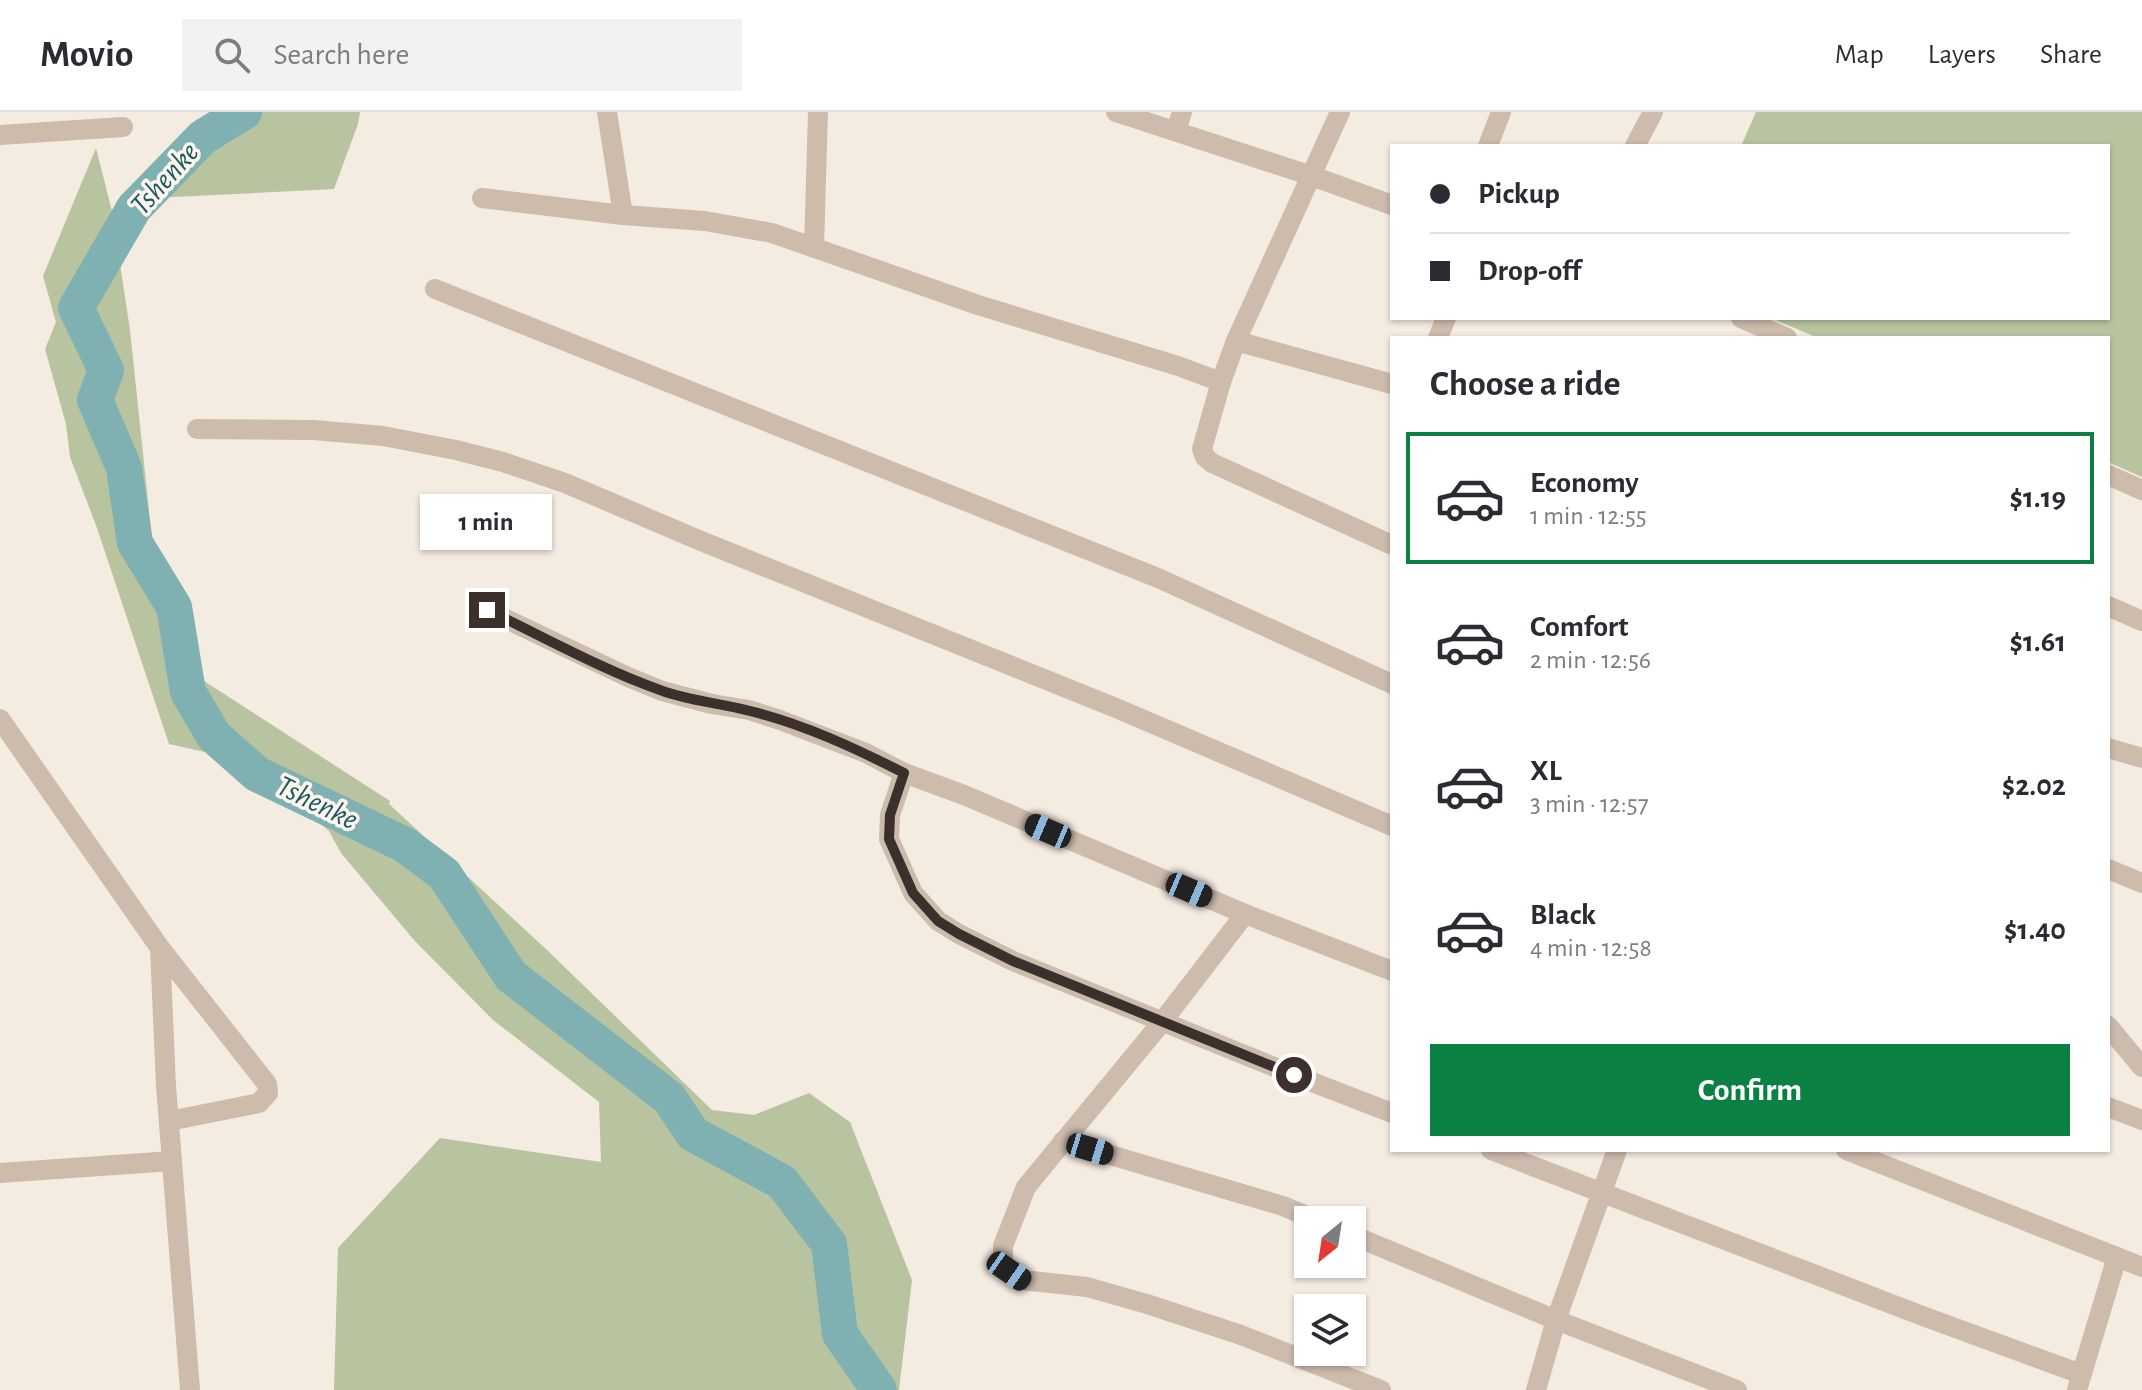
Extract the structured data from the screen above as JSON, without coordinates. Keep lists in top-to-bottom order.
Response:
{
  "water": ["Tshenke"],
  "north": "bottom left",
  "page": {
    "header": "Movio",
    "search": "Search here",
    "nav": ["Map", "Layers", "Share"],
    "banner": ["Pickup", "Drop-off"],
    "heading": "Choose a ride",
    "list": [
      {
        "name": "Economy",
        "note": "1 min · 12:55",
        "value": "$1.19"
      },
      {
        "name": "Comfort",
        "note": "2 min · 12:56",
        "value": "$1.61"
      },
      {
        "name": "XL",
        "note": "3 min · 12:57",
        "value": "$2.02"
      },
      {
        "name": "Black",
        "note": "4 min · 12:58",
        "value": "$1.40"
      }
    ],
    "bubble": "1 min",
    "buttons": "Confirm"
  }
}
